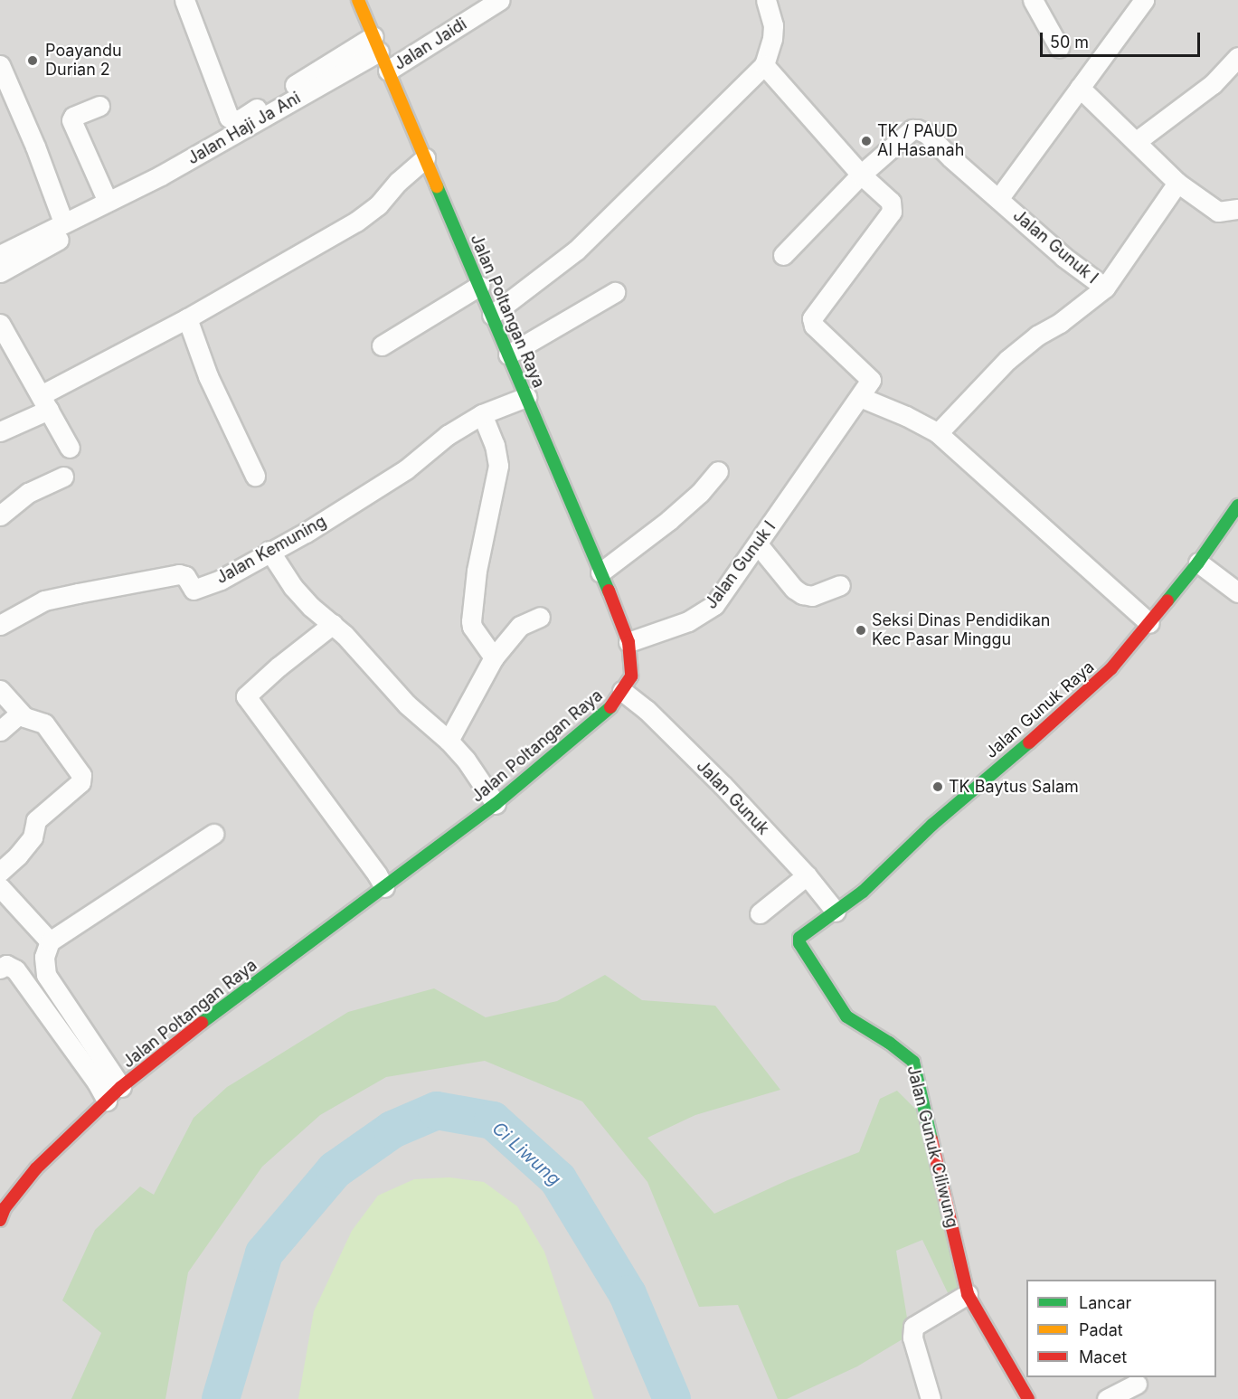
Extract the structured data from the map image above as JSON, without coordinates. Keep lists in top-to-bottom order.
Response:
{
  "streets": {
    "street": [
      "Jalan Jaidi",
      "Jalan Haji Ja Ani",
      "Jalan Gunuk I",
      "Jalan Poltangan Raya",
      "Jalan Kemuning",
      "Jalan Gunuk Raya",
      "Jalan Gunuk",
      "Jalan Gunuk Ciliwung"
    ]
  },
  "crossings": [
    ["Jalan Jaidi", "Jalan Poltangan Raya"],
    ["Jalan Haji Ja Ani", "Jalan Poltangan Raya"],
    ["Jalan Gunuk I", "Jalan Poltangan Raya"],
    ["Jalan Poltangan Raya", "Jalan Kemuning"],
    ["Jalan Poltangan Raya", "Jalan Gunuk"],
    ["Jalan Gunuk Raya", "Jalan Gunuk"],
    ["Jalan Gunuk Raya", "Jalan Gunuk Ciliwung"],
    ["Jalan Gunuk", "Jalan Gunuk Ciliwung"]
  ],
  "water": ["Ci Liwung"],
  "places": [
    "Poayandu Durian 2",
    "TK / PAUD Al Hasanah",
    "Seksi Dinas Pendidikan Kec Pasar Minggu",
    "TK Baytus Salam"
  ],
  "legend": ["Lancar", "Padat", "Macet"],
  "scale_bar": "50 m"
}
